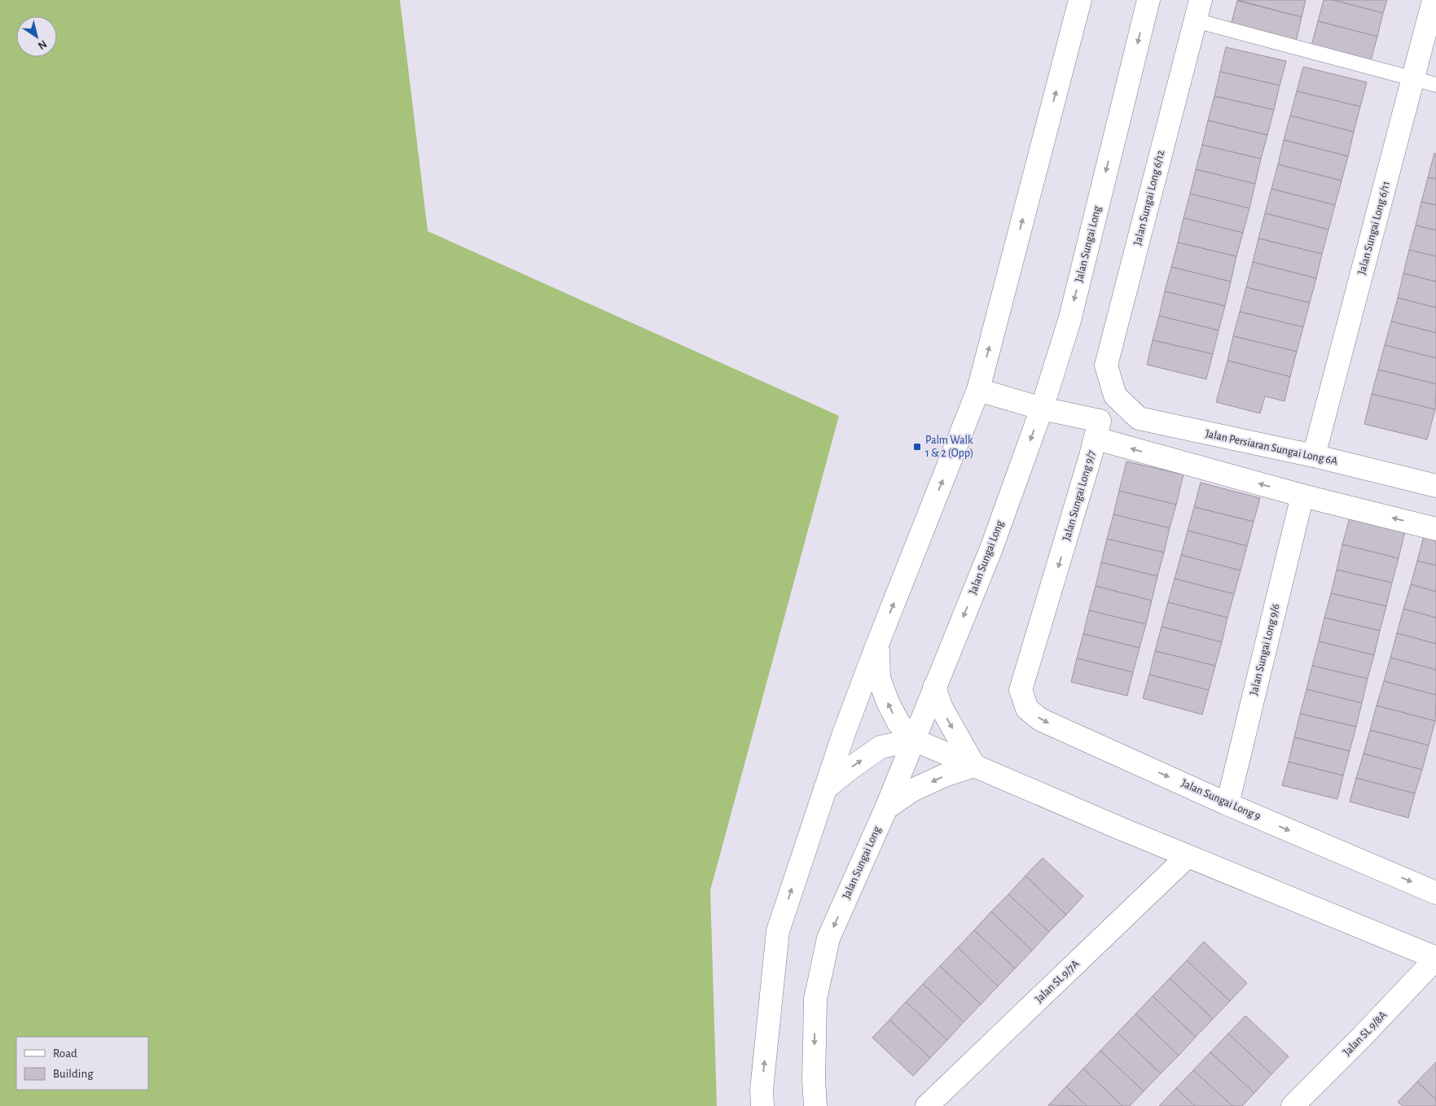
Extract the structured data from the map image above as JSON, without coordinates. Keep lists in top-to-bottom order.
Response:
{
  "streets": {
    "street": [
      "Jalan Sungai Long 6/12",
      "Jalan Sungai Long 6/11",
      "Jalan Sungai Long",
      "Jalan Persiaran Sungai Long 6A",
      "Jalan Sungai Long 9/7",
      "Jalan Sungai Long 9/6",
      "Jalan Sungai Long 9",
      "Jalan SL 9/7A",
      "Jalan SL 9/8A"
    ]
  },
  "crossings": [
    ["Jalan Sungai Long 6/12", "Jalan Persiaran Sungai Long 6A"],
    ["Jalan Sungai Long 6/11", "Jalan Persiaran Sungai Long 6A"],
    ["Jalan Sungai Long", "Jalan Sungai Long 9/7"],
    ["Jalan Sungai Long 9/7", "Jalan Sungai Long 9"],
    ["Jalan Sungai Long 9/6", "Jalan Sungai Long 9"]
  ],
  "places": {
    "transit": ["Palm Walk 1 & 2 (Opp)"]
  },
  "legend": ["Road", "Building"],
  "north": "bottom right"
}
